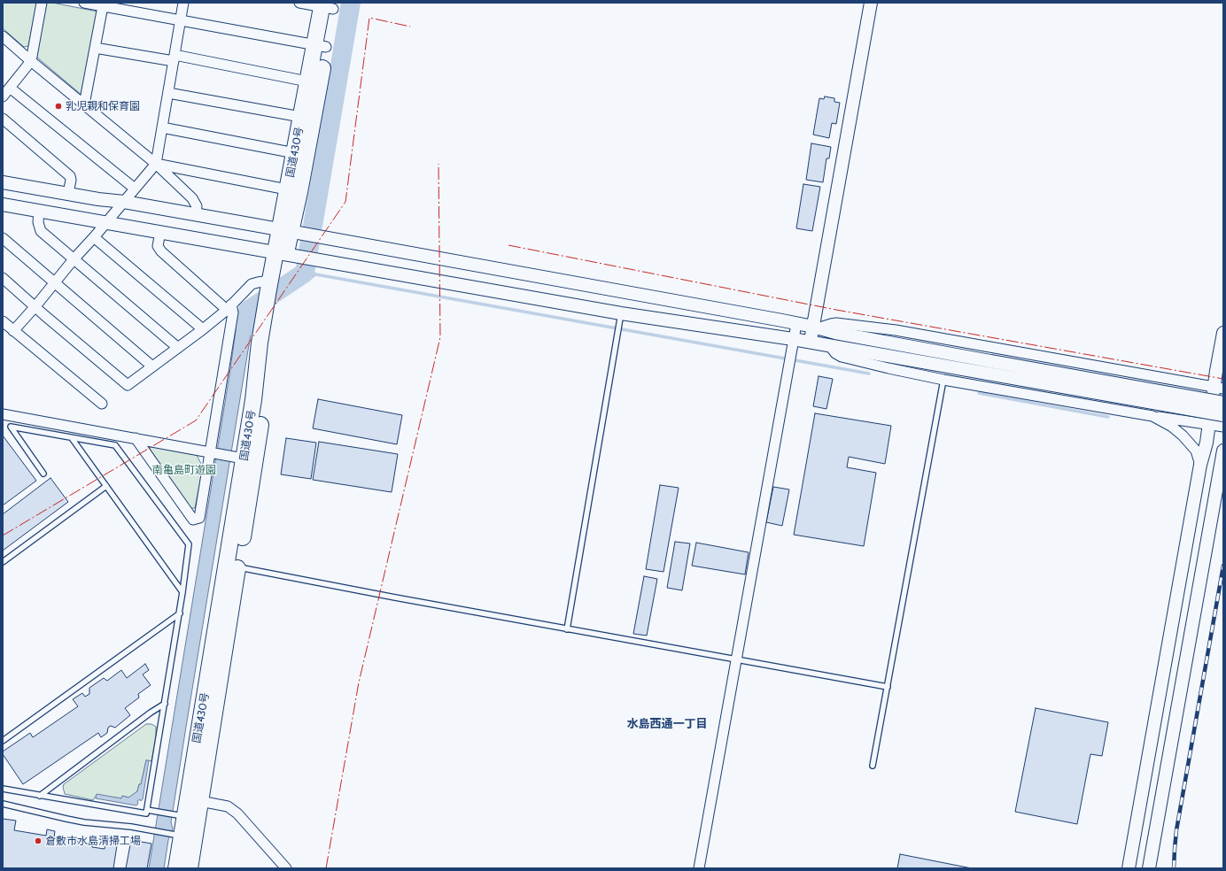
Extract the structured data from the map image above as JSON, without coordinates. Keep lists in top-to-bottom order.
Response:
{
  "streets": {
    "highway": ["国道430号"]
  },
  "districts": ["水島西通一丁目"],
  "parks": ["南亀島町遊園"],
  "places": ["乳児親和保育園", "倉敷市水島清掃工場"]
}
